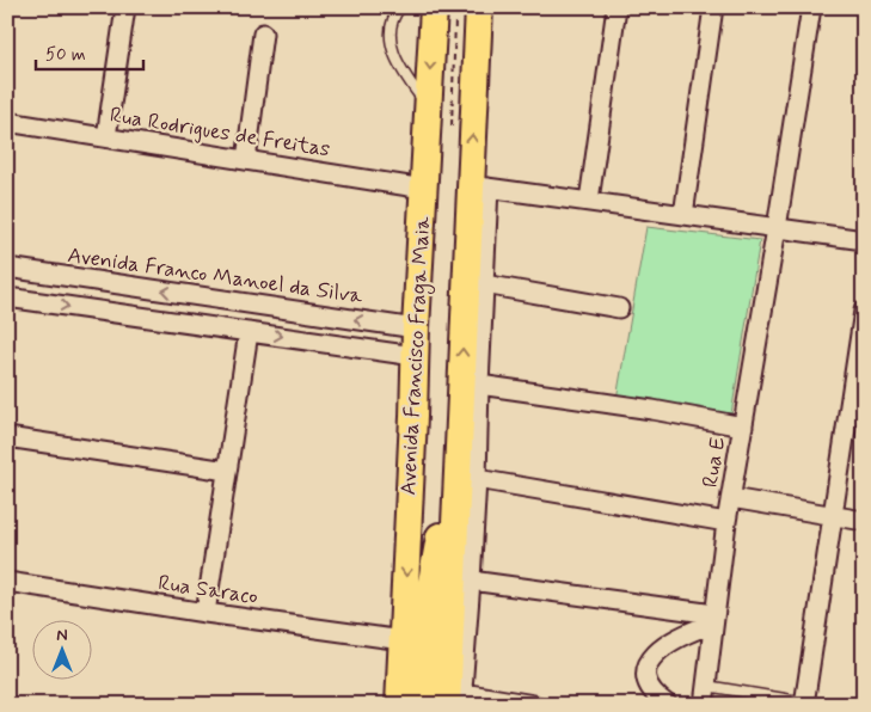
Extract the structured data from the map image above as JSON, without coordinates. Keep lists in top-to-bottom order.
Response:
{
  "streets": {
    "main road": ["Avenida Francisco Fraga Maia"],
    "street": [
      "Rua Rodrigues de Freitas",
      "Avenida Franco Manoel da Silva",
      "Rua E",
      "Rua Saraco"
    ]
  },
  "crossings": [
    ["Rua Rodrigues de Freitas", "Avenida Francisco Fraga Maia"],
    ["Avenida Franco Manoel da Silva", "Avenida Francisco Fraga Maia"],
    ["Avenida Francisco Fraga Maia", "Rua Saraco"]
  ],
  "scale_bar": "50 m",
  "north": "top"
}
